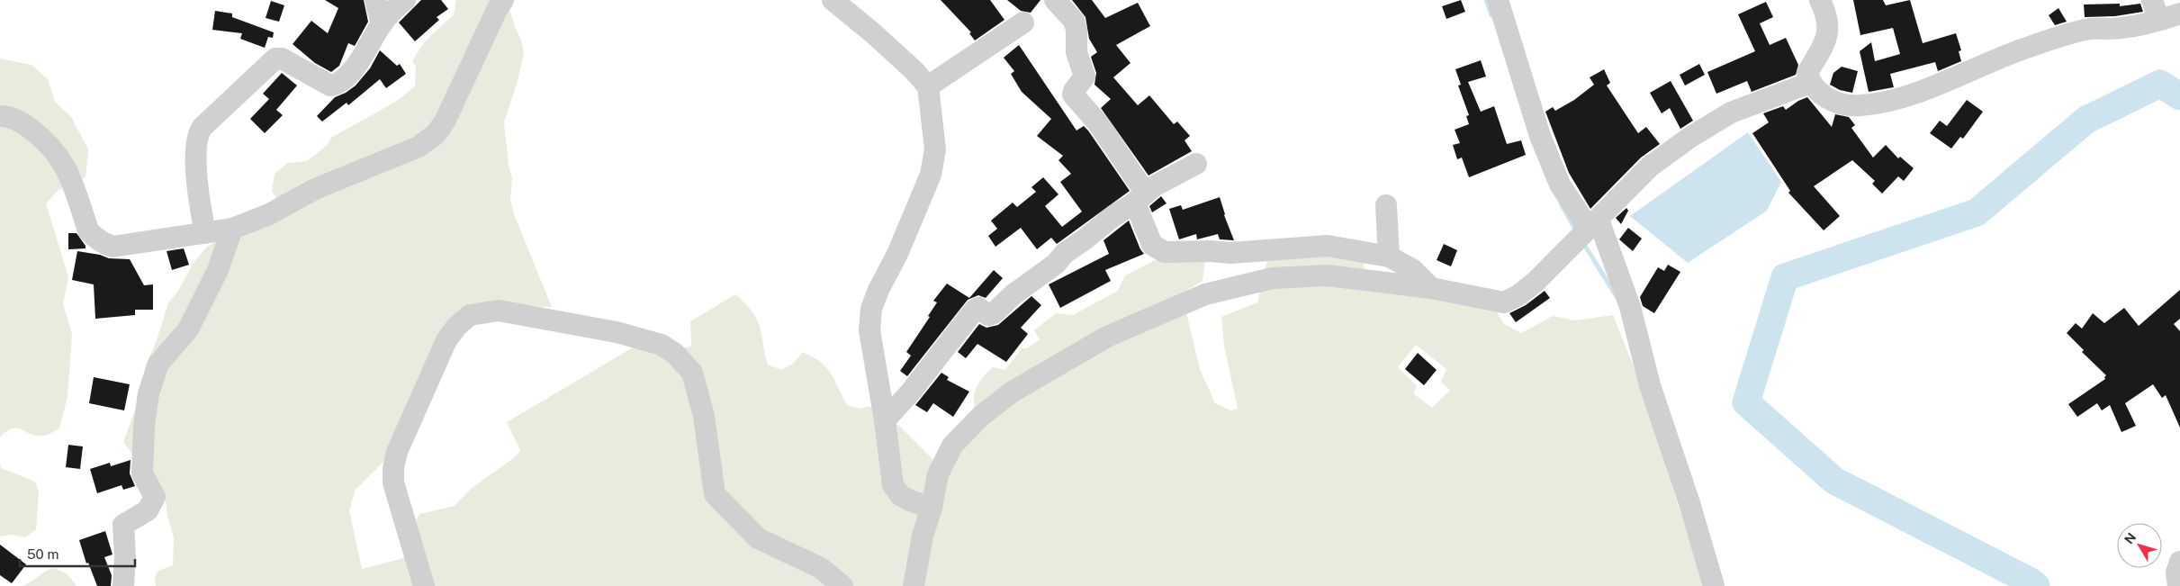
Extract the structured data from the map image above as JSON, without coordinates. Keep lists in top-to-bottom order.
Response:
{
  "scale_bar": "50 m",
  "north": "top left"
}
